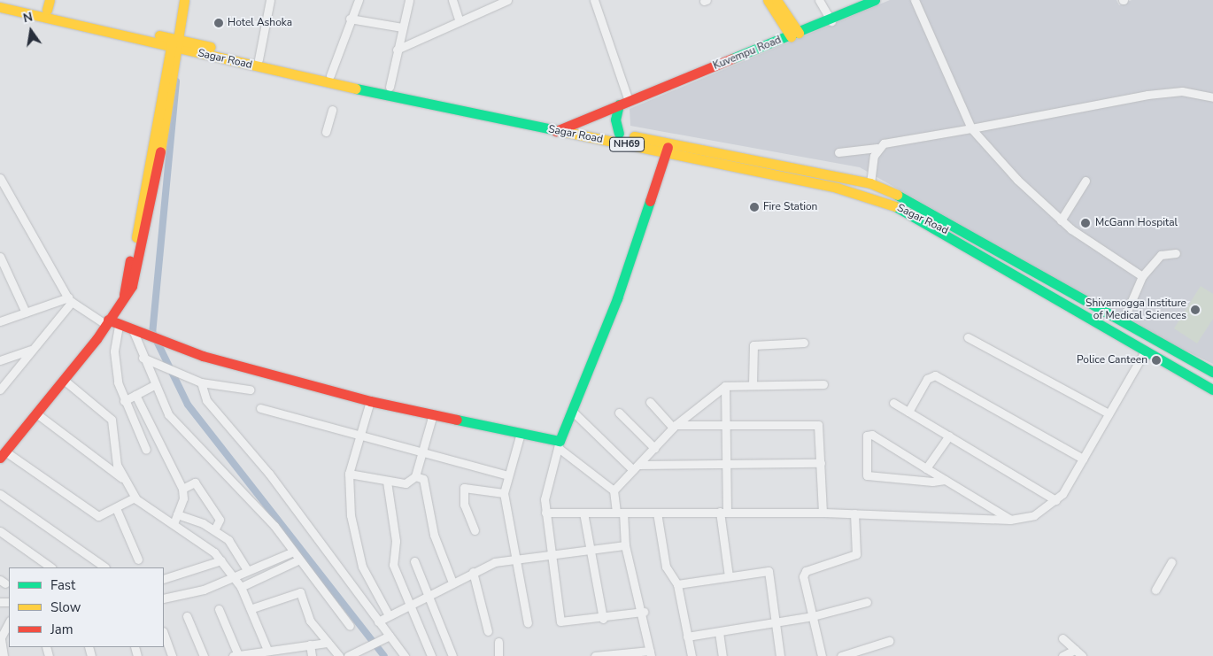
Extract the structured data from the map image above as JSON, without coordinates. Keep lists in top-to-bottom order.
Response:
{
  "streets": {
    "main road": ["Kuvempu Road", "Sagar Road", "NH69"]
  },
  "crossings": [
    ["Kuvempu Road", "Sagar Road"]
  ],
  "places": [
    "Hotel Ashoka",
    "Fire Station",
    "McGann Hospital",
    "Shivamogga Institure of Medical Sciences",
    "Police Canteen"
  ],
  "legend": ["Fast", "Slow", "Jam"],
  "north": "top"
}
